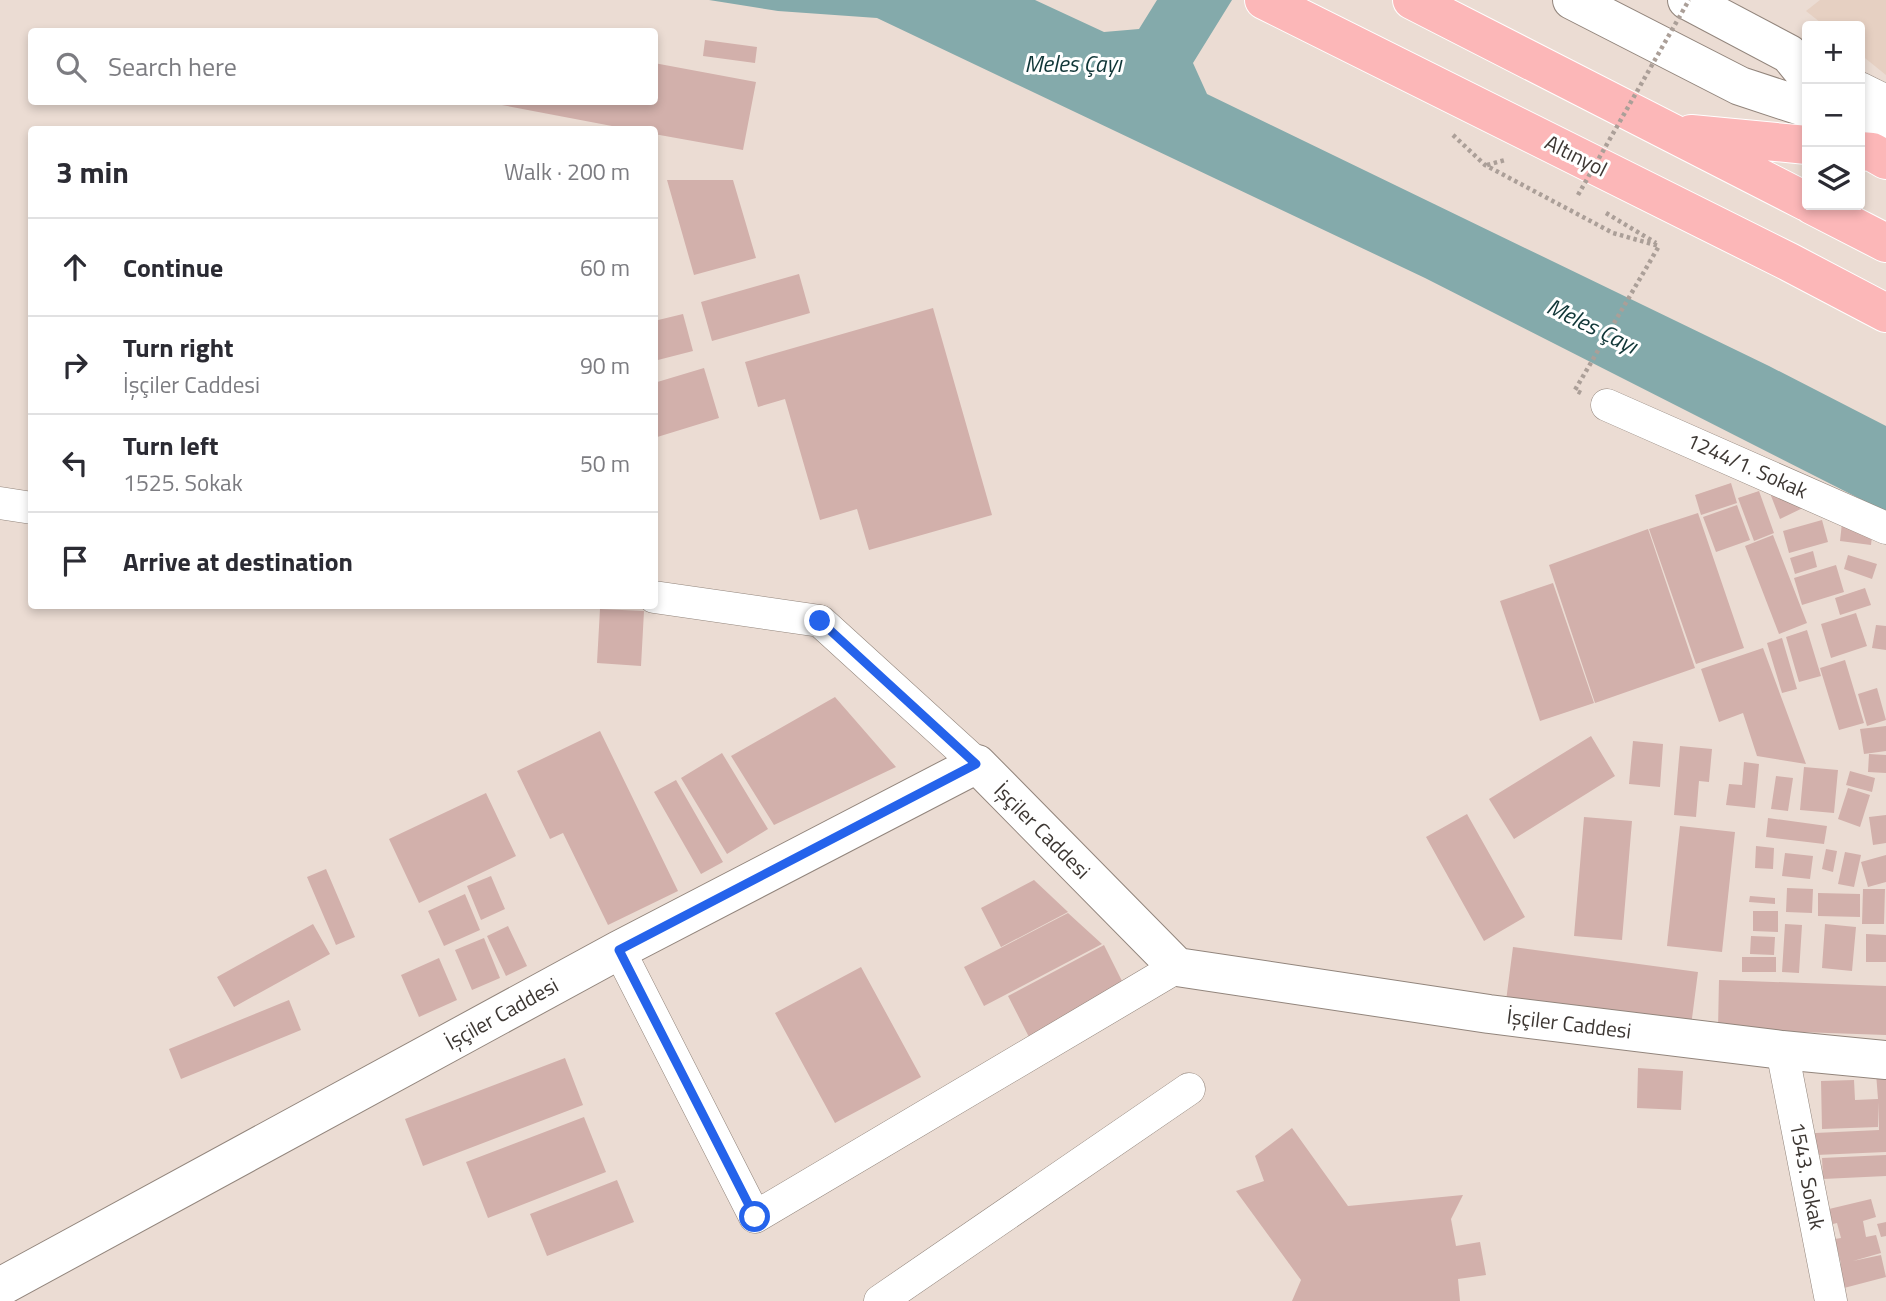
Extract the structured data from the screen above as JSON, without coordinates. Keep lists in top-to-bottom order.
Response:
{
  "streets": {
    "highway": ["Altınyol"],
    "street": ["1244/1. Sokak", "İşçiler Caddesi", "1543. Sokak"]
  },
  "crossings": [
    ["İşçiler Caddesi", "1543. Sokak"]
  ],
  "water": ["Meles Çayı"],
  "page": {
    "map_buttons": ["+", "−"],
    "search": "Search here",
    "heading": ["3 min", "Walk · 200 m"],
    "list": [
      ["Continue", "60 m"],
      ["Turn right", "İşçiler Caddesi", "90 m"],
      ["Turn left", "1525. Sokak", "50 m"],
      "Arrive at destination"
    ]
  }
}
